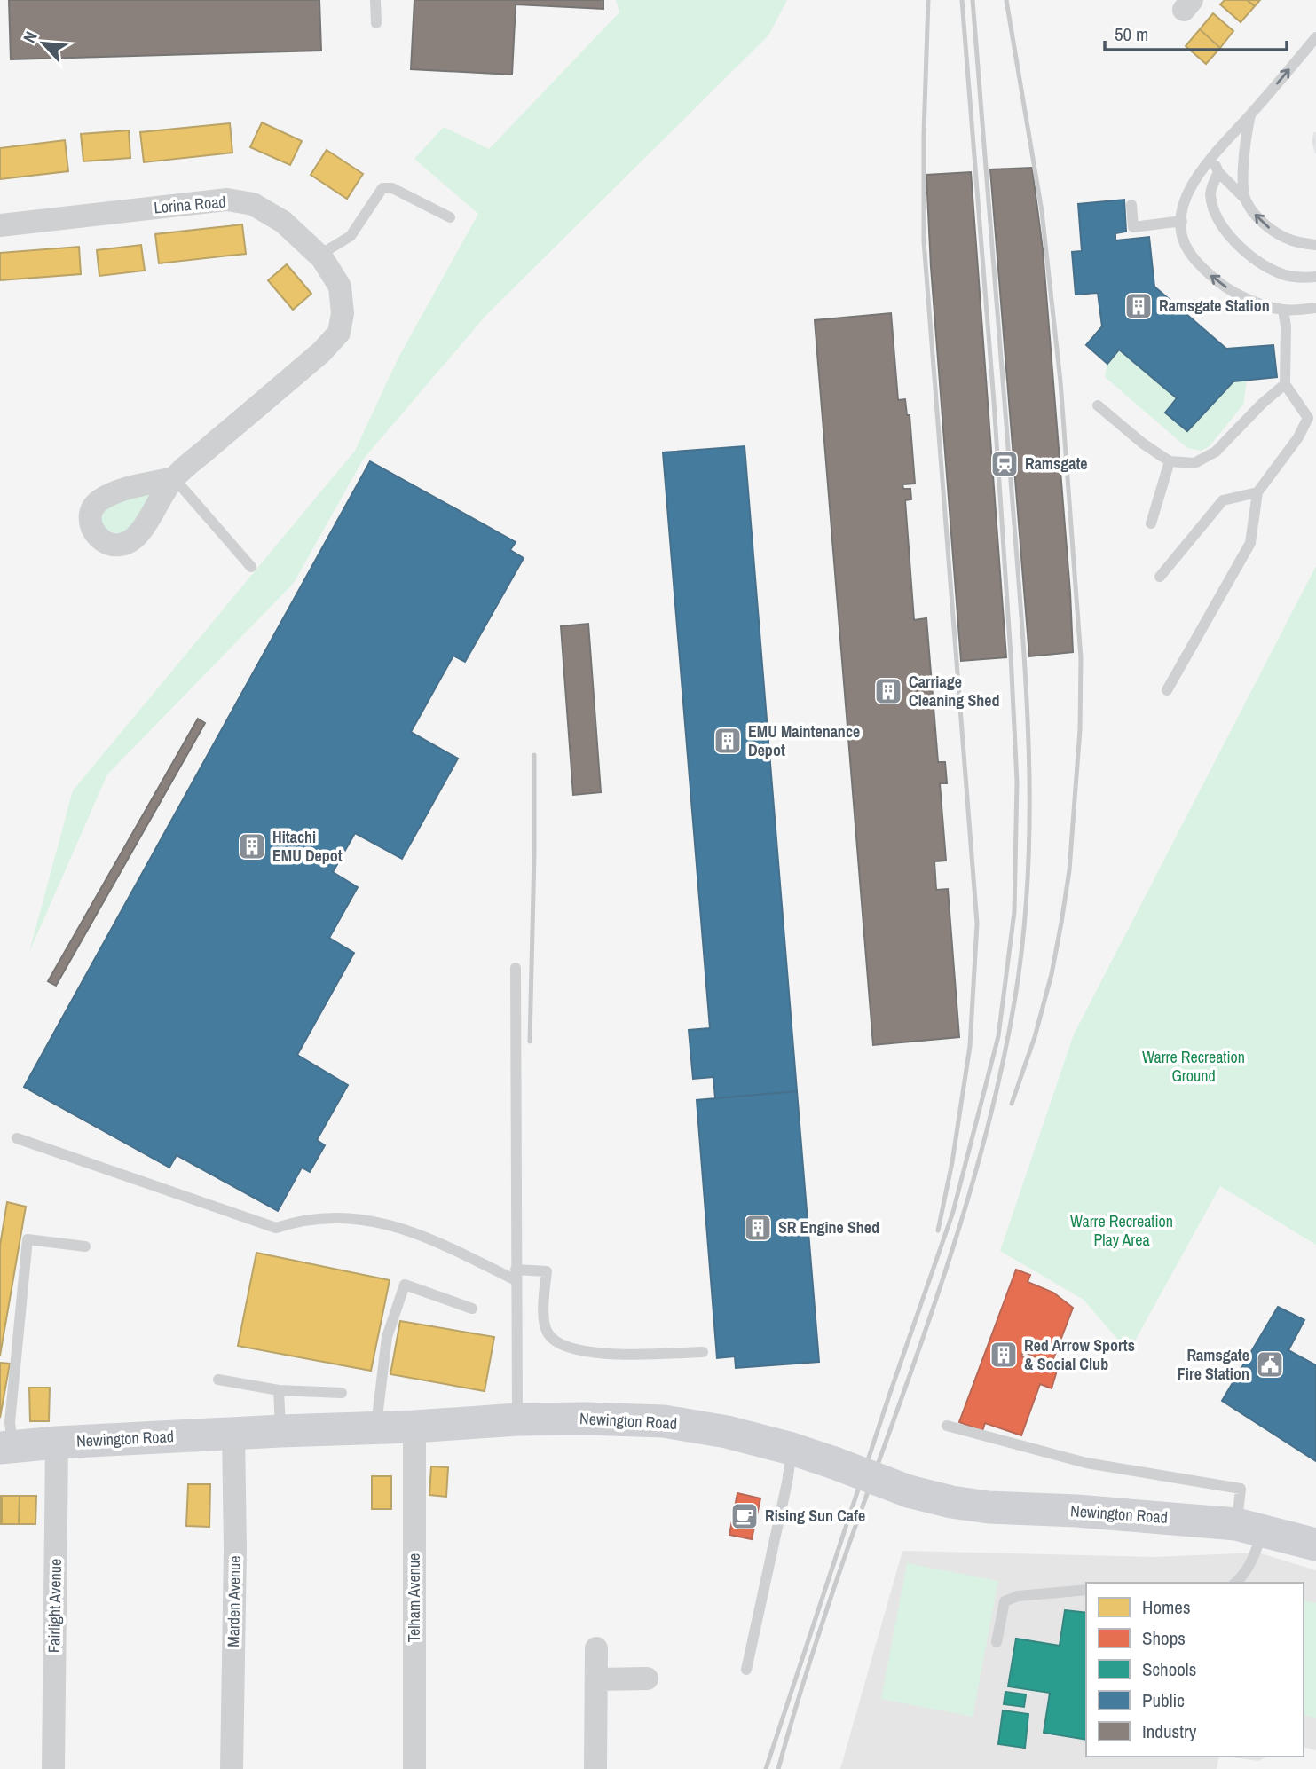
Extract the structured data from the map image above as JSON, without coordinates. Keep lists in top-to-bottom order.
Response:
{
  "streets": {
    "main road": ["Newington Road"],
    "street": [
      "Lorina Road",
      "Telham Avenue",
      "Marden Avenue",
      "Fairlight Avenue"
    ]
  },
  "crossings": [
    ["Newington Road", "Telham Avenue"],
    ["Newington Road", "Marden Avenue"],
    ["Newington Road", "Fairlight Avenue"]
  ],
  "parks": ["Warre Recreation Ground", "Warre Recreation Play Area"],
  "places": {
    "building": [
      "Ramsgate Station",
      "Carriage Cleaning Shed",
      "EMU Maintenance Depot",
      "Hitachi EMU Depot",
      "SR Engine Shed",
      "Red Arrow Sports & Social Club"
    ],
    "station": ["Ramsgate"],
    "public building": ["Ramsgate Fire Station"],
    "cafe": ["Rising Sun Cafe"]
  },
  "legend": [
    "Homes",
    "Shops",
    "Schools",
    "Public",
    "Industry"
  ],
  "scale_bar": "50 m",
  "north": "top left"
}
